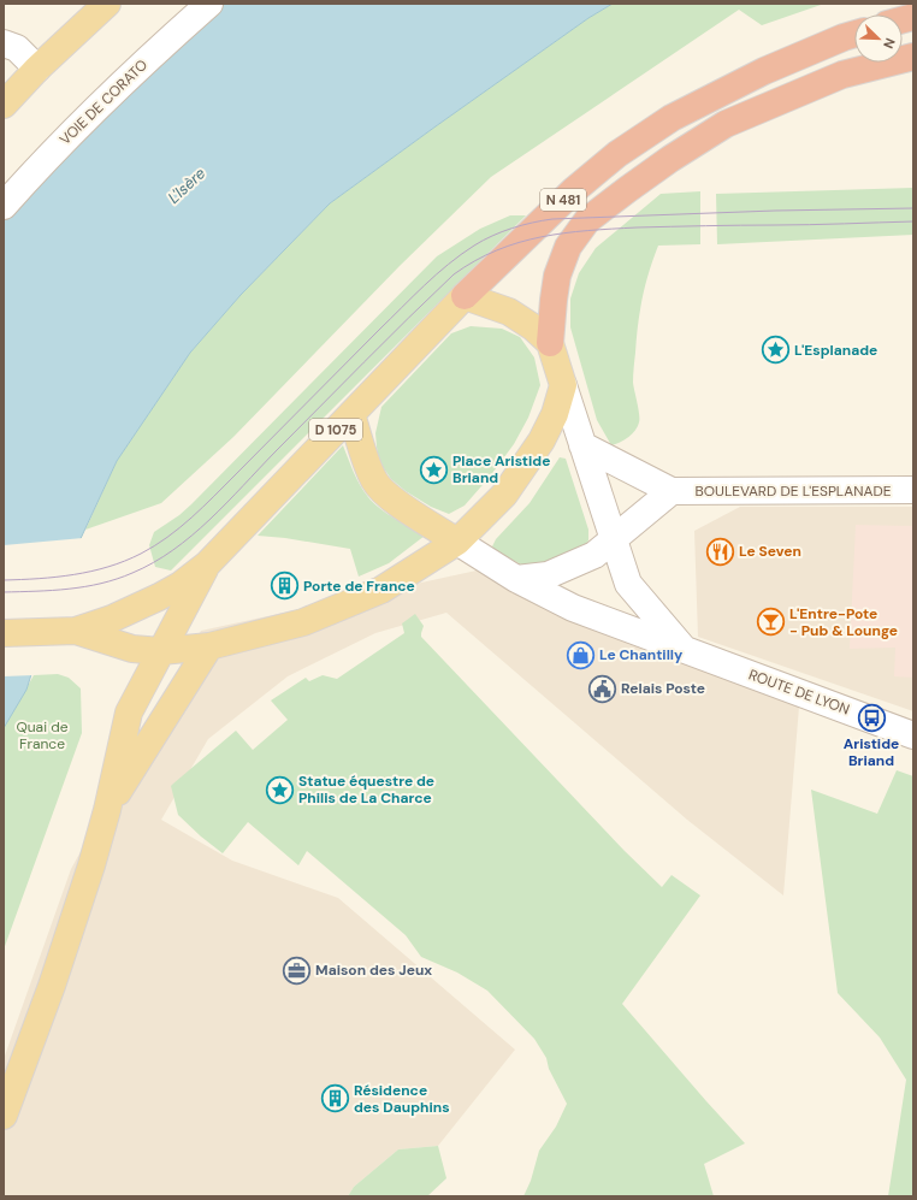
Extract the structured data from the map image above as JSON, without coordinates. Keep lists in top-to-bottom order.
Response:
{
  "streets": {
    "highway": ["N 481"],
    "main road": ["D 1075"],
    "street": ["VOIE DE CORATO", "BOULEVARD DE L'ESPLANADE", "ROUTE DE LYON"]
  },
  "crossings": [
    ["N 481", "D 1075"]
  ],
  "water": ["L'Isère"],
  "parks": ["Quai de France"],
  "places": {
    "place": ["L'Esplanade", "Place Aristide Briand", "Statue équestre de Philis de La Charce"],
    "restaurant": ["Le Seven"],
    "building": ["Porte de France", "Résidence des Dauphins"],
    "bar": ["L'Entre-Pote - Pub & Lounge"],
    "shop": ["Le Chantilly"],
    "public building": ["Relais Poste"],
    "bus stop": ["Aristide Briand"],
    "office": ["Maison des Jeux"]
  },
  "north": "bottom right"
}
